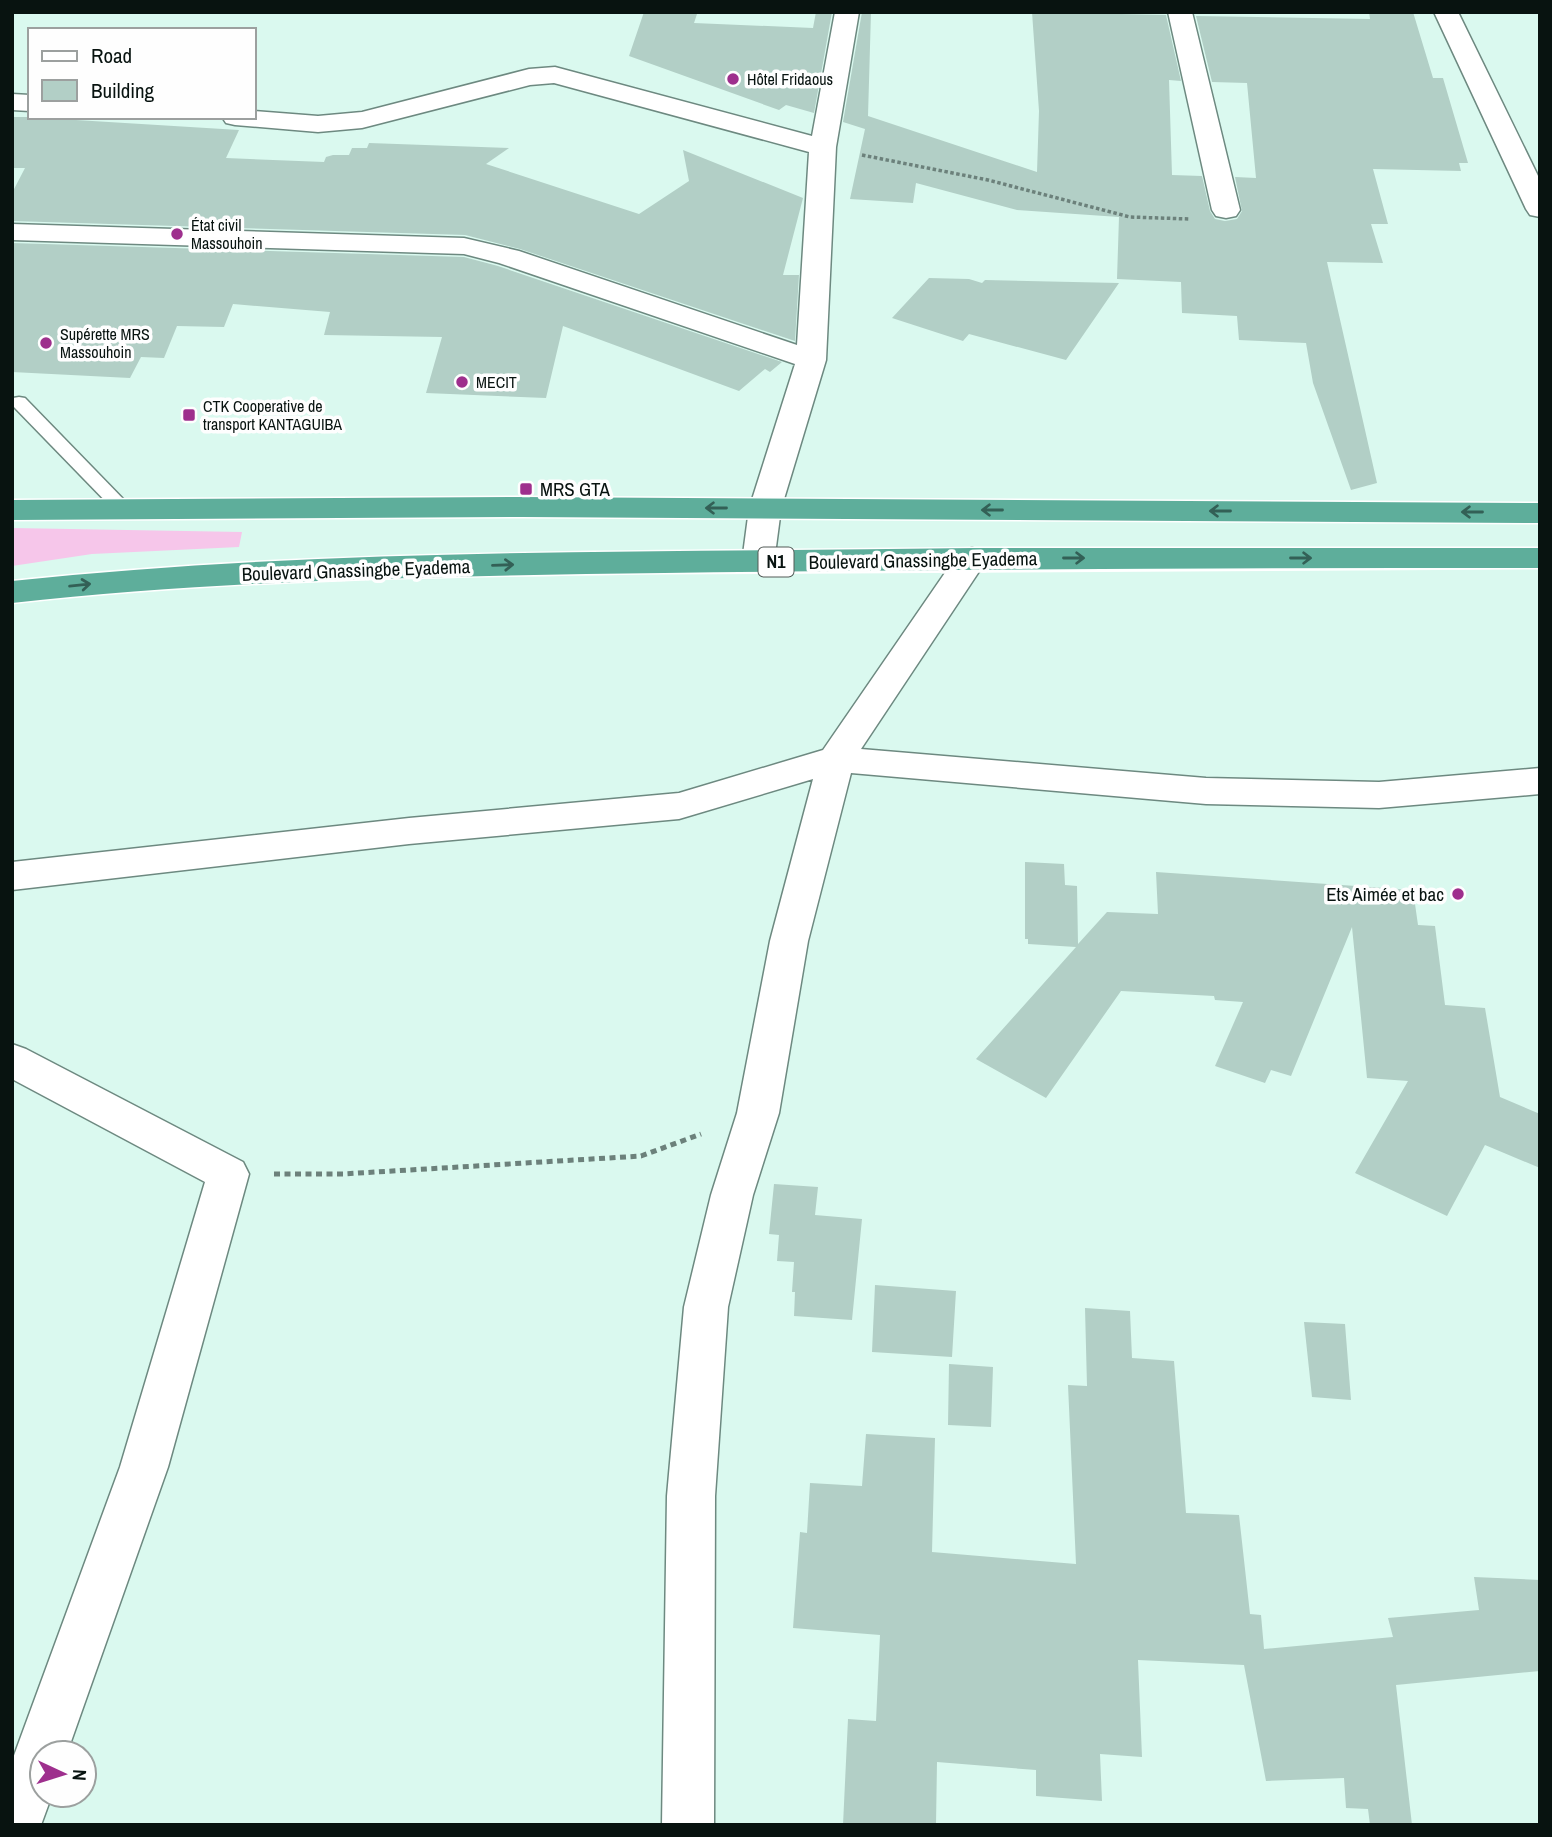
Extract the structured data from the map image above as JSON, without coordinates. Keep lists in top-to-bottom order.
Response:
{
  "streets": {
    "highway": ["Boulevard Gnassingbe Eyadema", "N1"]
  },
  "places": {
    "other": [
      "Hôtel Fridaous",
      "État civil Massouhoin",
      "Supérette MRS Massouhoin",
      "MECIT",
      "Ets Aimée et bac"
    ],
    "transit": ["CTK Cooperative de transport KANTAGUIBA", "MRS GTA"]
  },
  "legend": ["Road", "Building"],
  "north": "right"
}
